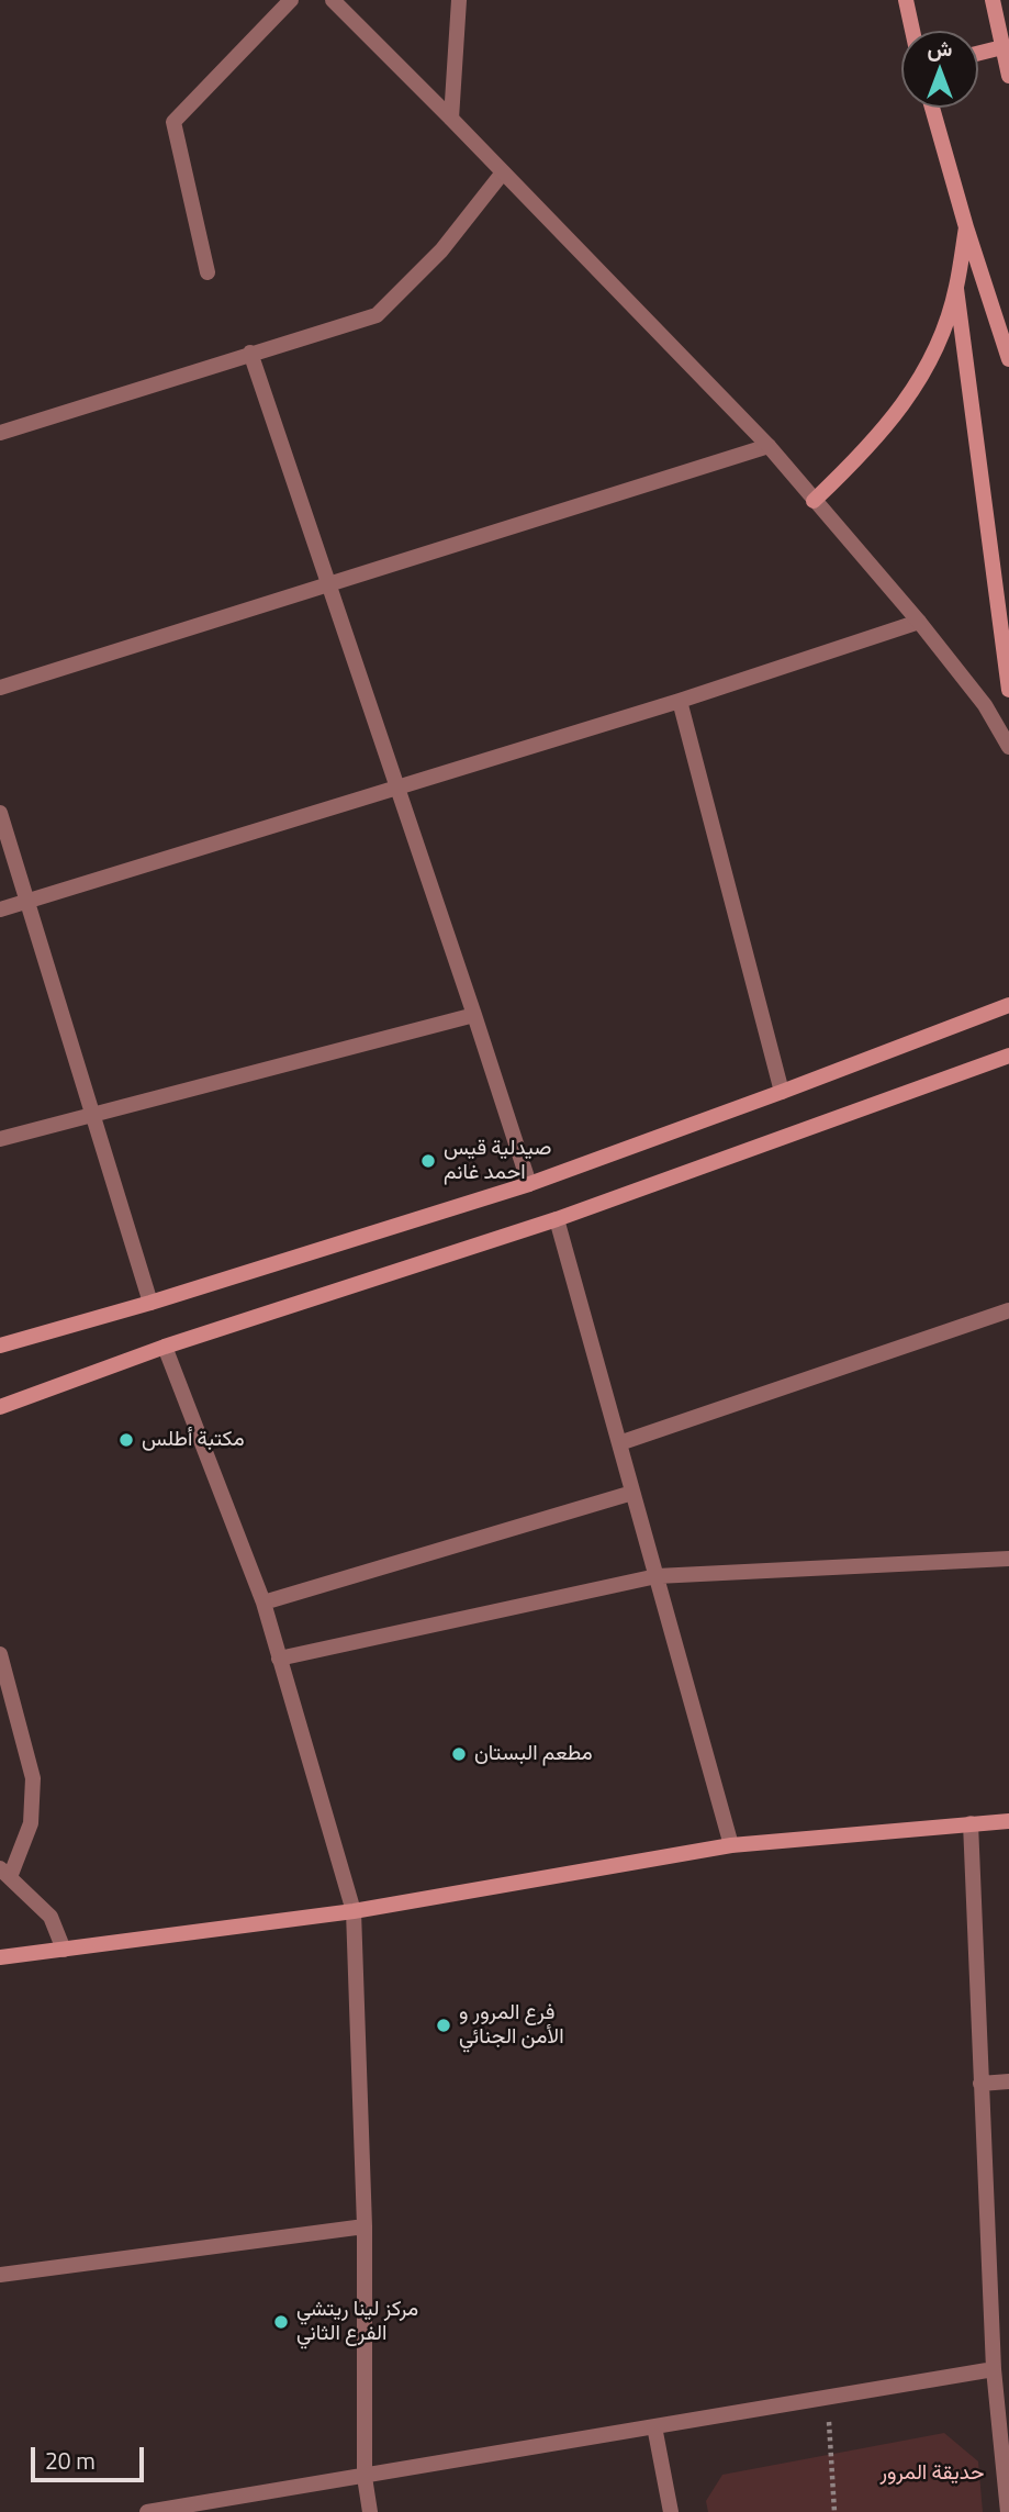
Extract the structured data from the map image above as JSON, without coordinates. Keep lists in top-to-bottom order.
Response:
{
  "parks": ["حديقة المرور"],
  "places": [
    "صيدلية قيس احمد غانم",
    "مكتبة أطلس",
    "مطعم البستان",
    "فرع المرور و الأمن الجنائي",
    "مركز لينا ريتشي الفرع الثاني"
  ],
  "scale_bar": "20 m",
  "north": "top"
}
